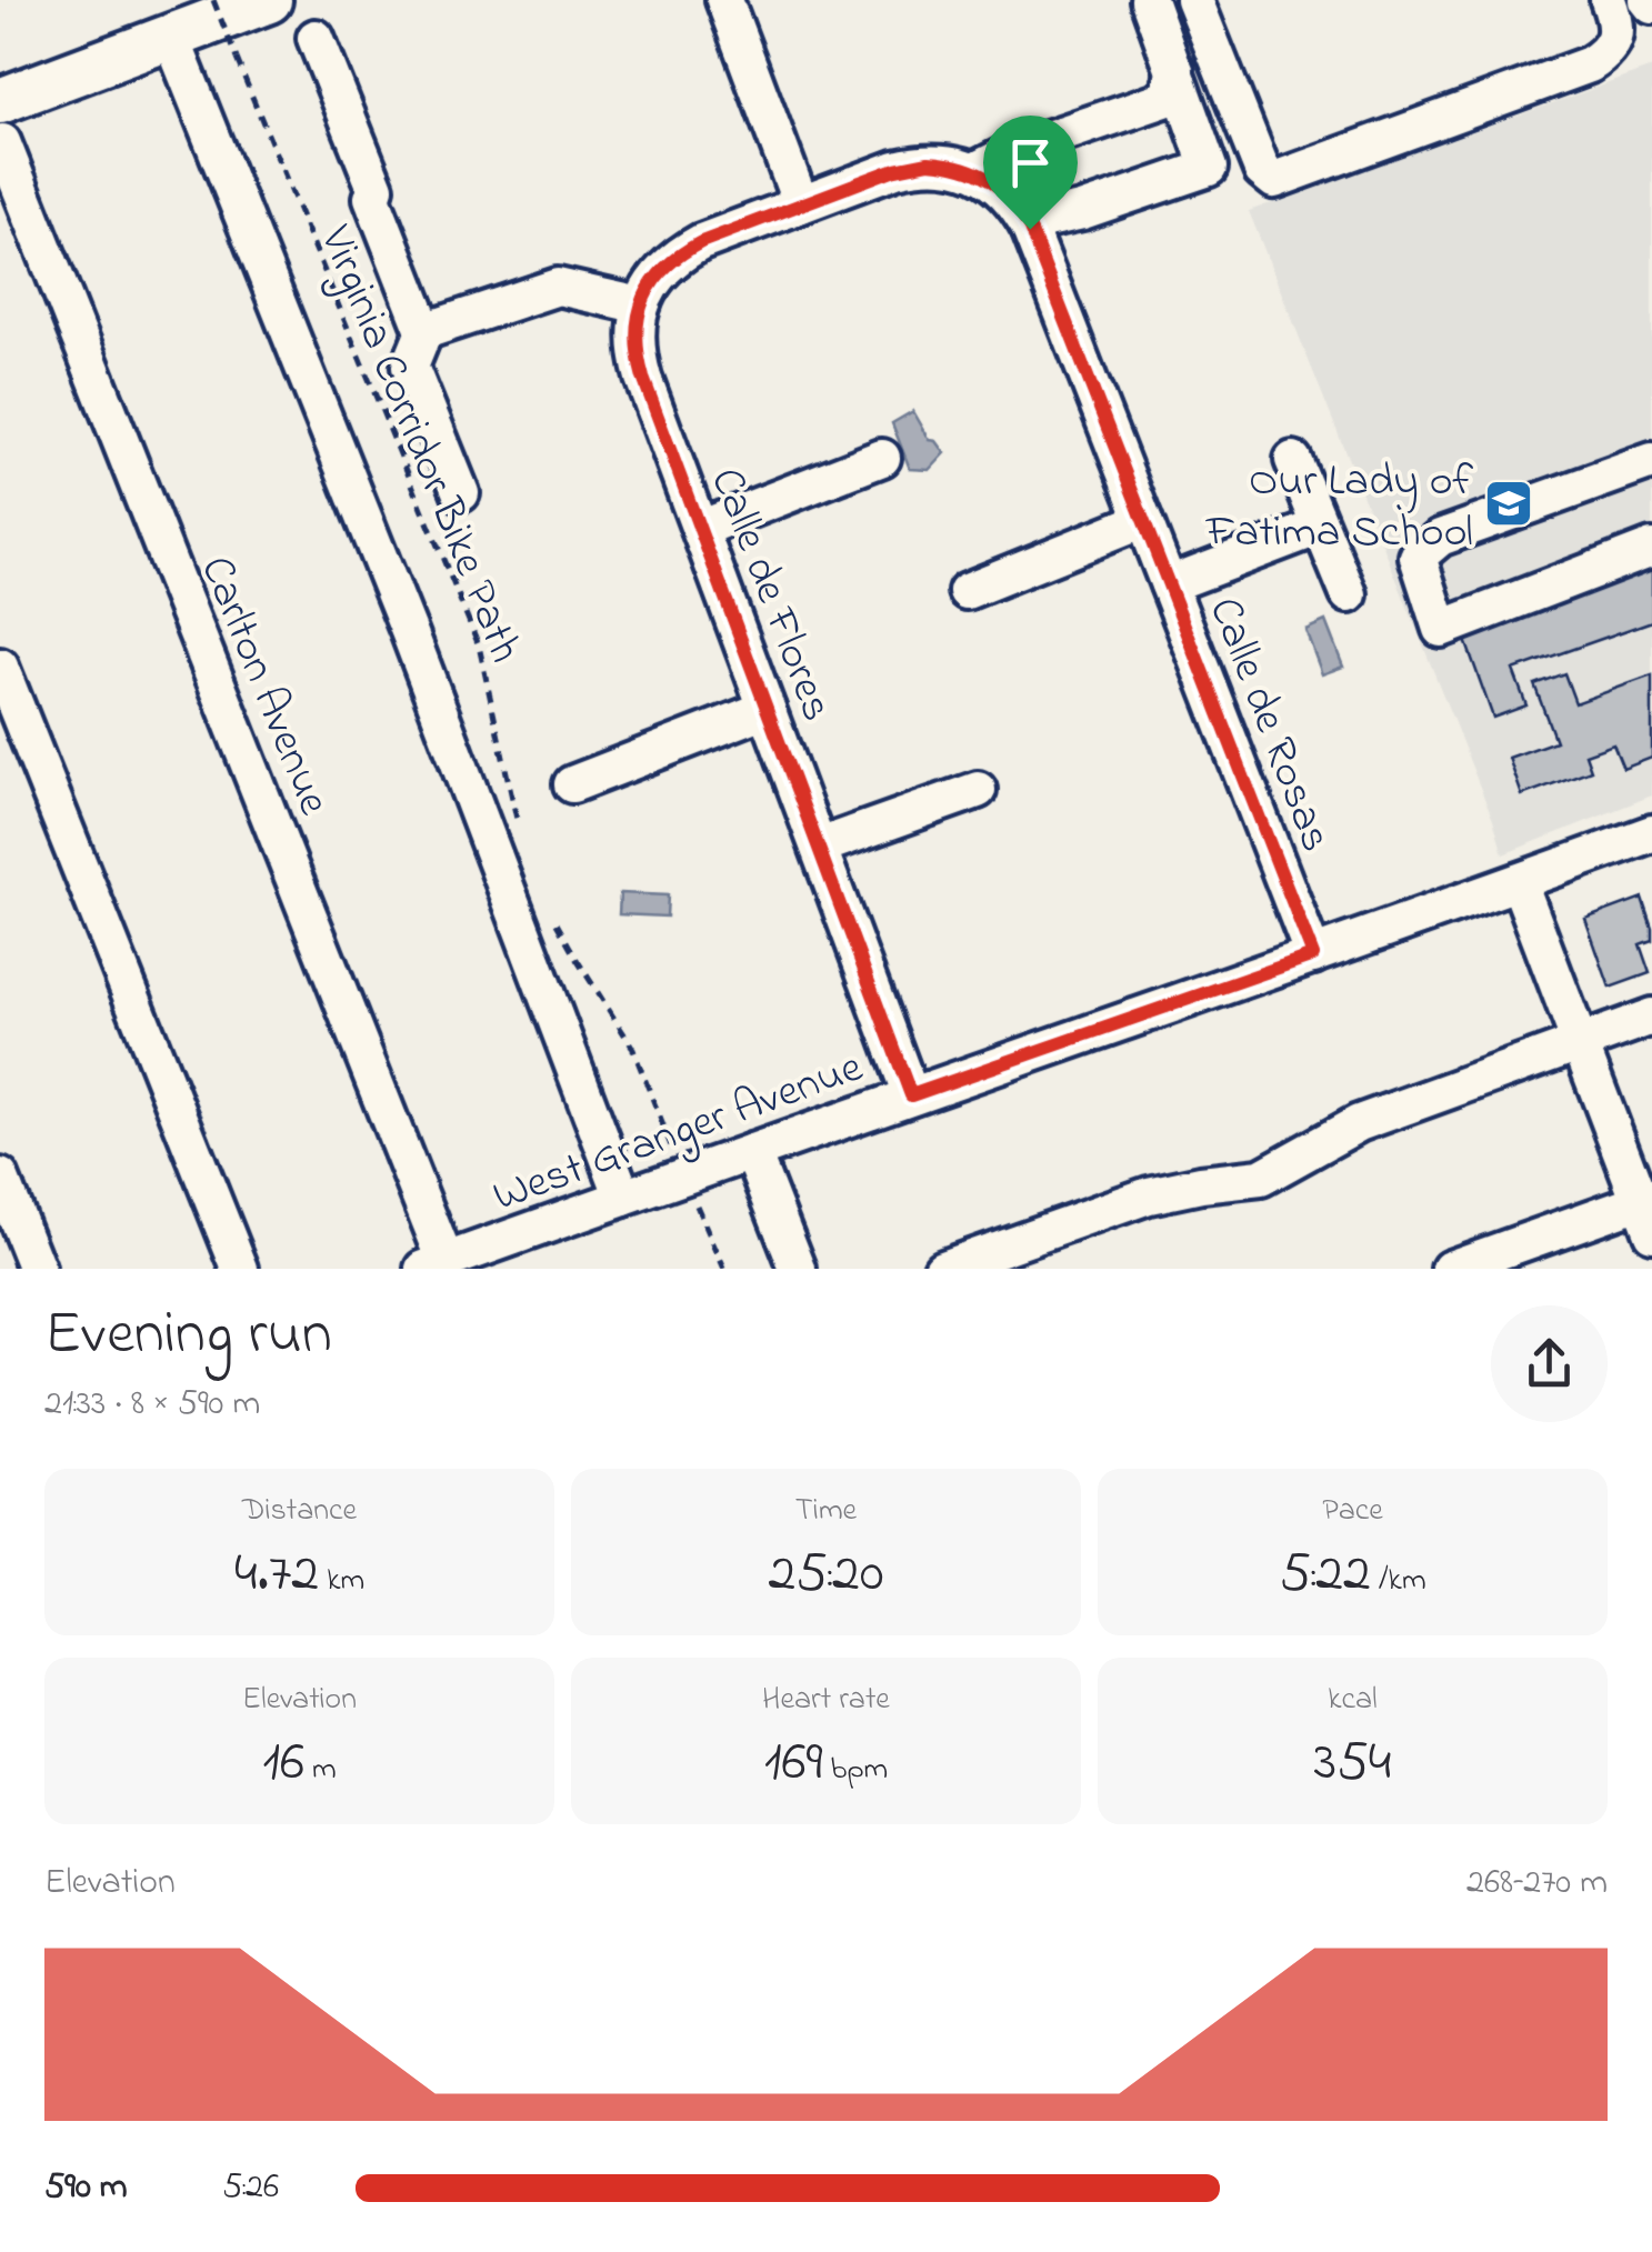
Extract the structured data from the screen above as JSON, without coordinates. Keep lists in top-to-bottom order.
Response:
{
  "streets": {
    "street": [
      "Calle de Flores",
      "Carlton Avenue",
      "Calle de Rosas",
      "West Granger Avenue"
    ],
    "path": ["Virginia Corridor Bike Path"]
  },
  "crossings": [
    ["Calle de Flores", "West Granger Avenue"],
    ["Carlton Avenue", "West Granger Avenue"],
    ["Calle de Rosas", "West Granger Avenue"]
  ],
  "places": {
    "school or university": ["Our Lady of Fatima School"]
  },
  "page": {
    "heading": ["Evening run", "21:33 · 8 × 590 m"],
    "stats": [
      ["Distance", "4.72 km"],
      ["Time", "25:20"],
      ["Pace", "5:22 /km"],
      ["Elevation", "16 m"],
      ["Heart rate", "169 bpm"],
      ["kcal", "354"]
    ],
    "chart": ["Elevation", "268–270 m"],
    "list": [
      {
        "name": "590 m",
        "note": "5:26"
      }
    ]
  }
}
